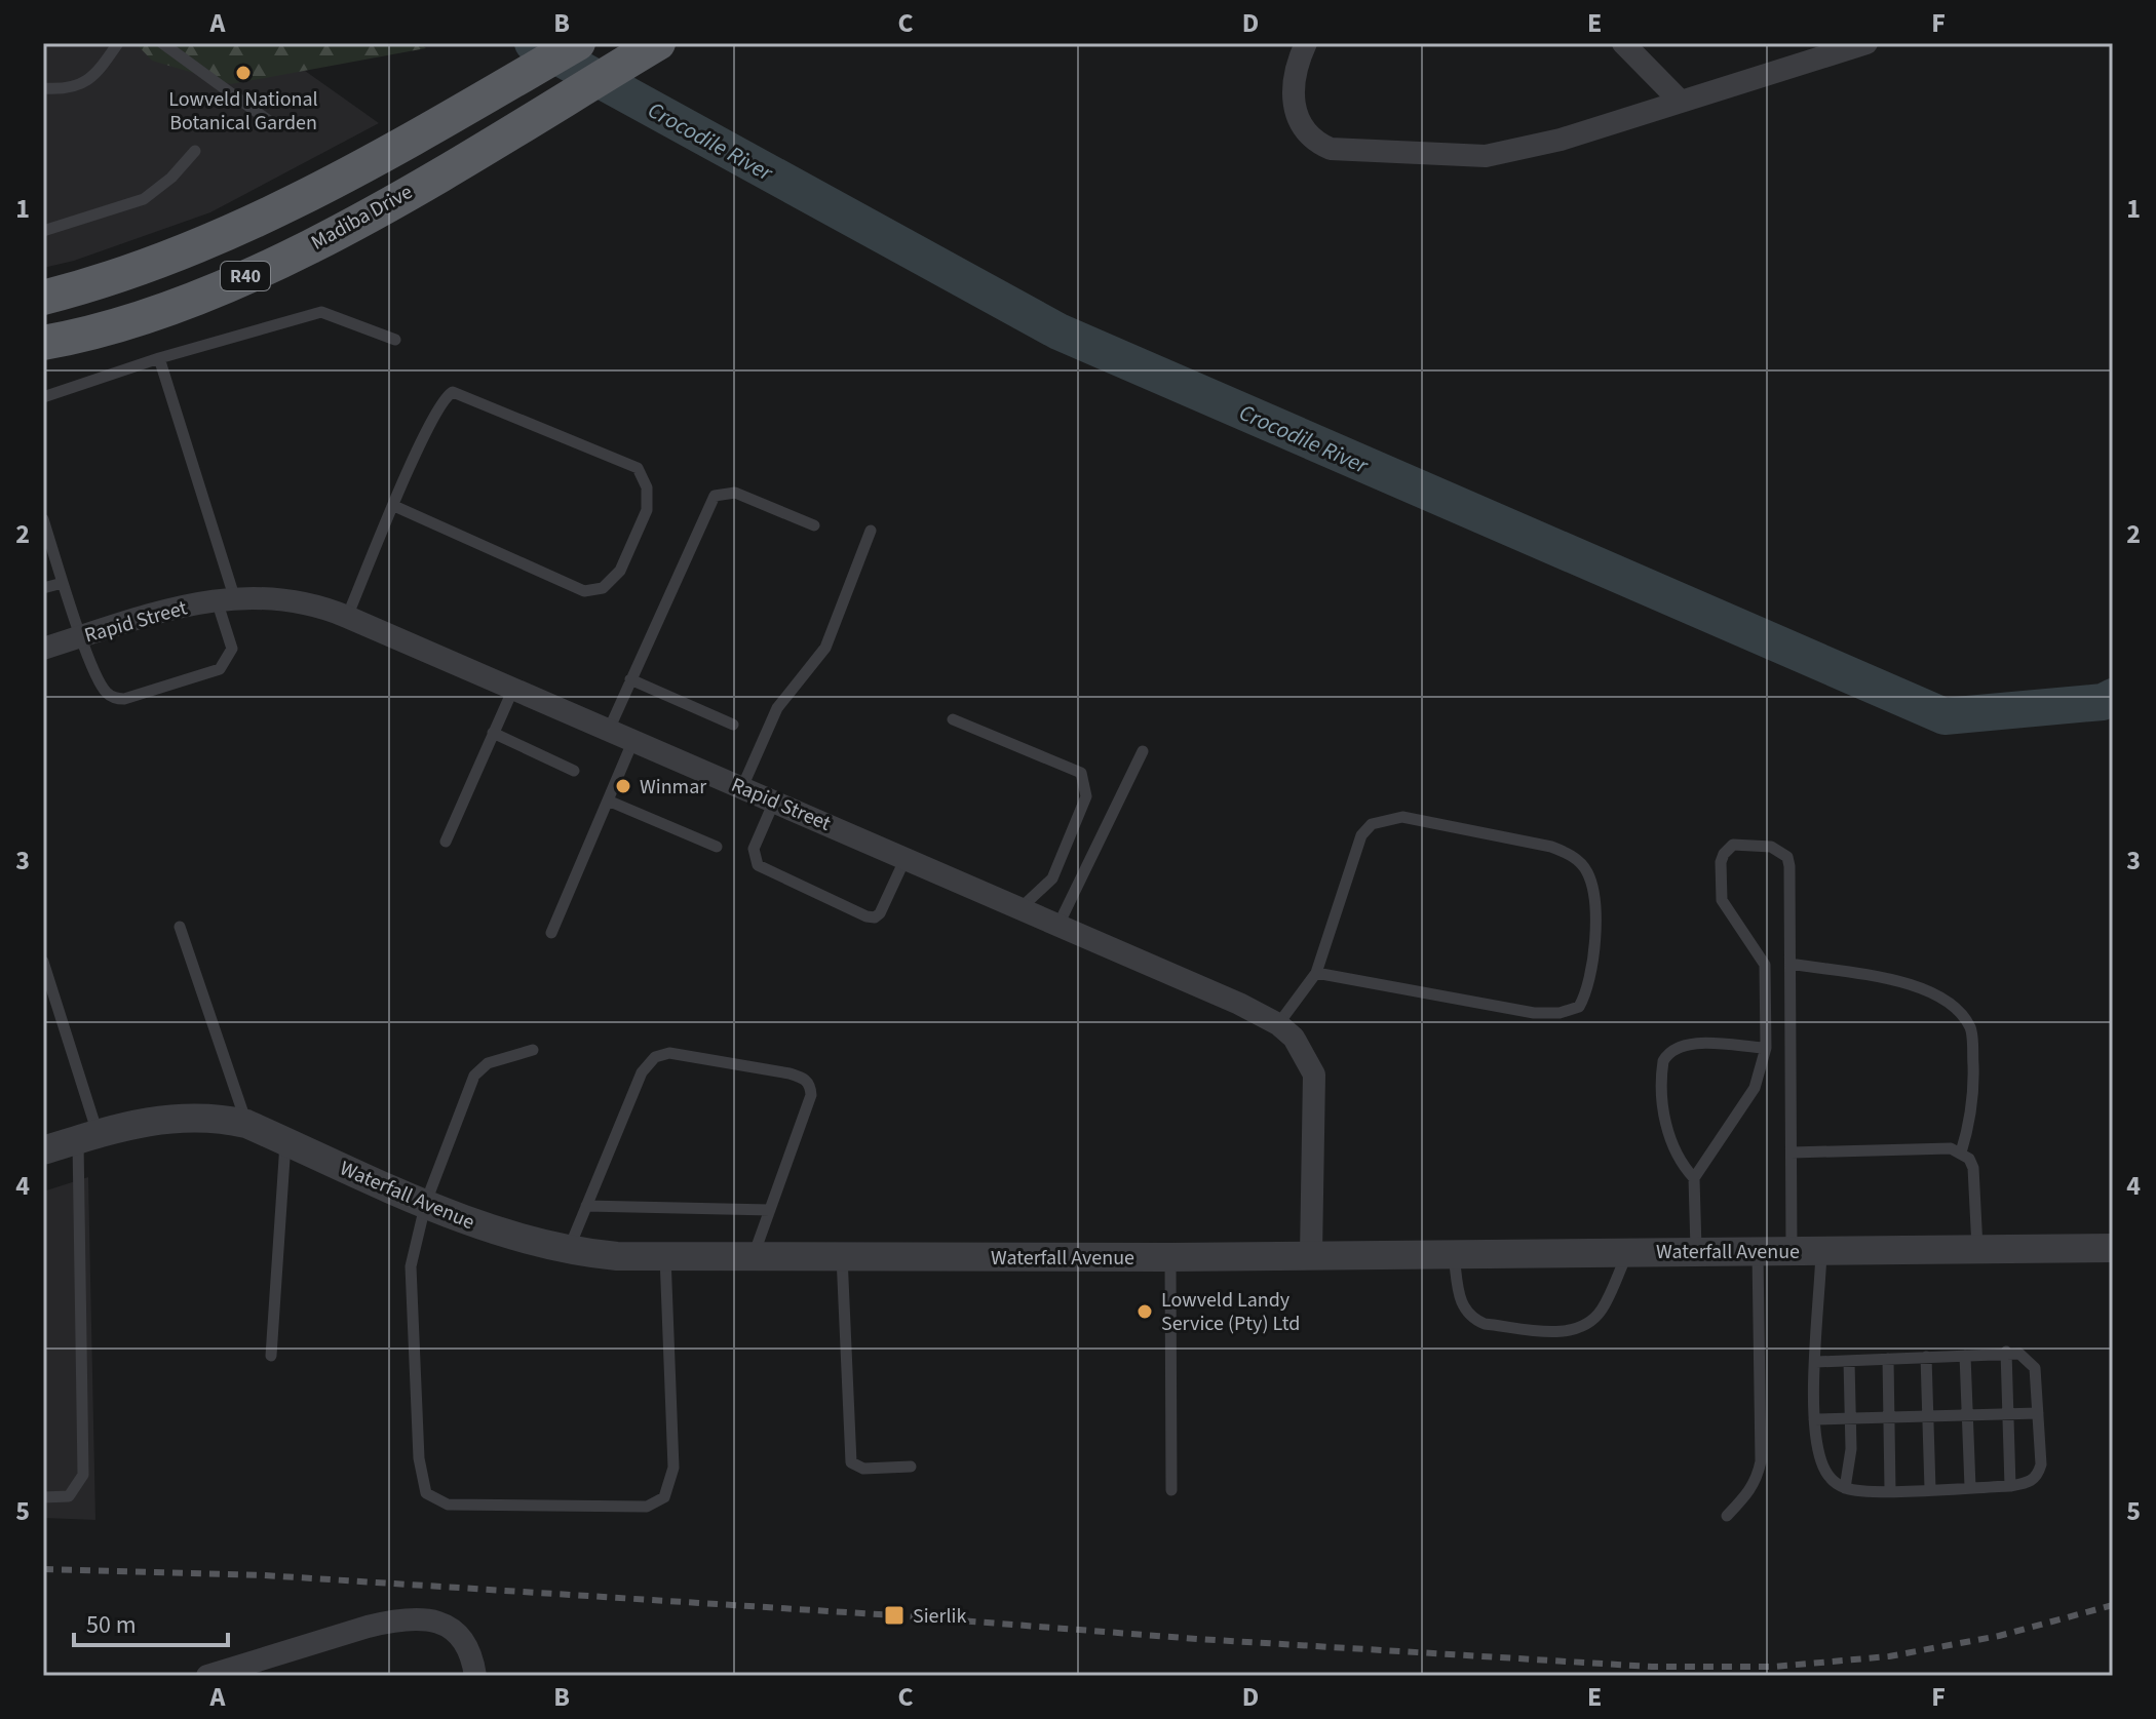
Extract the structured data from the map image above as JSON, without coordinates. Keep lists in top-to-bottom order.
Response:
{
  "streets": {
    "main road": ["Madiba Drive", "R40"],
    "street": ["Rapid Street", "Waterfall Avenue"]
  },
  "crossings": [
    ["Rapid Street", "Waterfall Avenue"]
  ],
  "water": ["Crocodile River"],
  "places": {
    "other": ["Lowveld National Botanical Garden", "Winmar", "Lowveld Landy Service (Pty) Ltd"],
    "transit": ["Sierlik"]
  },
  "scale_bar": "50 m",
  "grid": {
    "columns": [
      "A",
      "B",
      "C",
      "D",
      "E",
      "F"
    ],
    "rows": [
      "1",
      "2",
      "3",
      "4",
      "5"
    ]
  }
}
